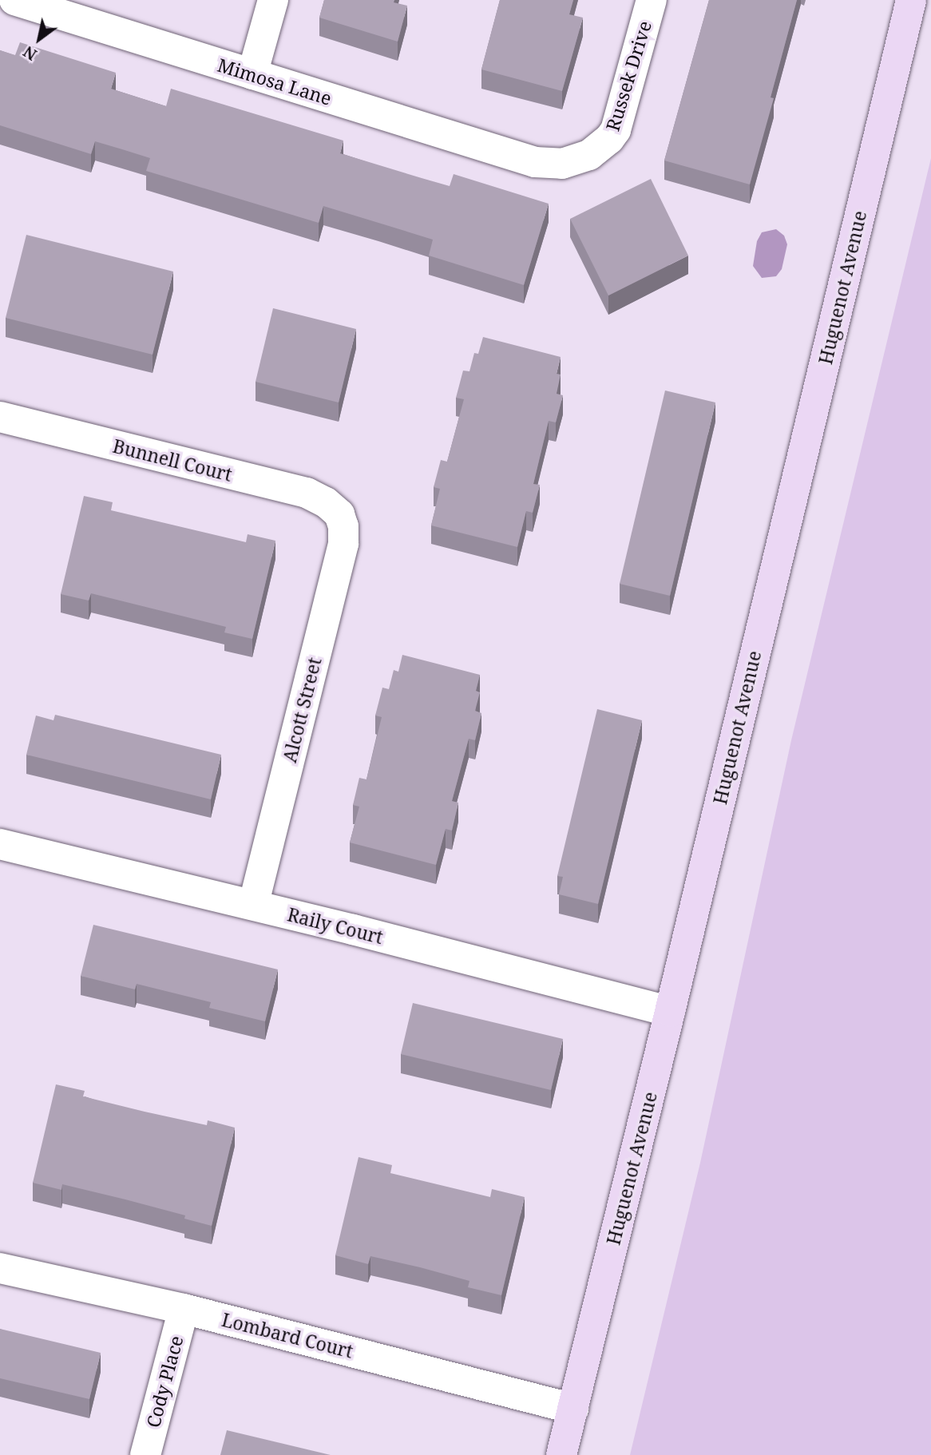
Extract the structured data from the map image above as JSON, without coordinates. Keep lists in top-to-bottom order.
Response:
{
  "streets": {
    "street": [
      "Russek Drive",
      "Mimosa Lane",
      "Huguenot Avenue",
      "Bunnell Court",
      "Alcott Street",
      "Raily Court",
      "Lombard Court",
      "Cody Place"
    ]
  },
  "crossings": [
    ["Russek Drive", "Mimosa Lane"],
    ["Huguenot Avenue", "Raily Court"],
    ["Huguenot Avenue", "Lombard Court"],
    ["Bunnell Court", "Alcott Street"],
    ["Alcott Street", "Raily Court"],
    ["Lombard Court", "Cody Place"]
  ],
  "north": "bottom left"
}
